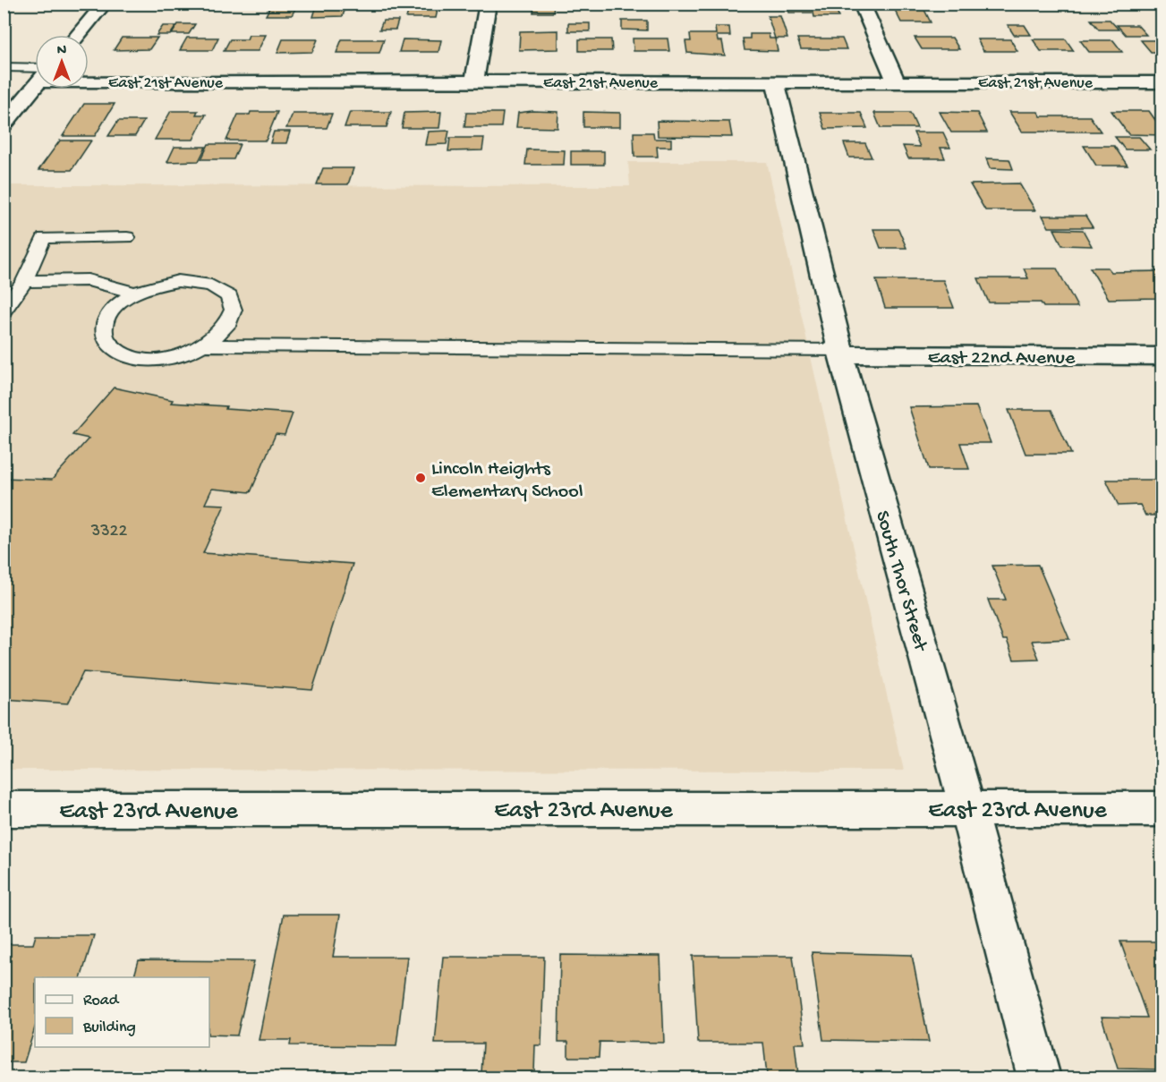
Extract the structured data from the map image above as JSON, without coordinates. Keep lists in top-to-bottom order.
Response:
{
  "streets": {
    "street": [
      "East 21st Avenue",
      "East 22nd Avenue",
      "South Thor Street",
      "East 23rd Avenue"
    ]
  },
  "crossings": [
    ["East 21st Avenue", "South Thor Street"],
    ["East 22nd Avenue", "South Thor Street"],
    ["South Thor Street", "East 23rd Avenue"]
  ],
  "places": ["Lincoln Heights Elementary School"],
  "house_numbers": ["3322"],
  "legend": ["Road", "Building"],
  "north": "top"
}
